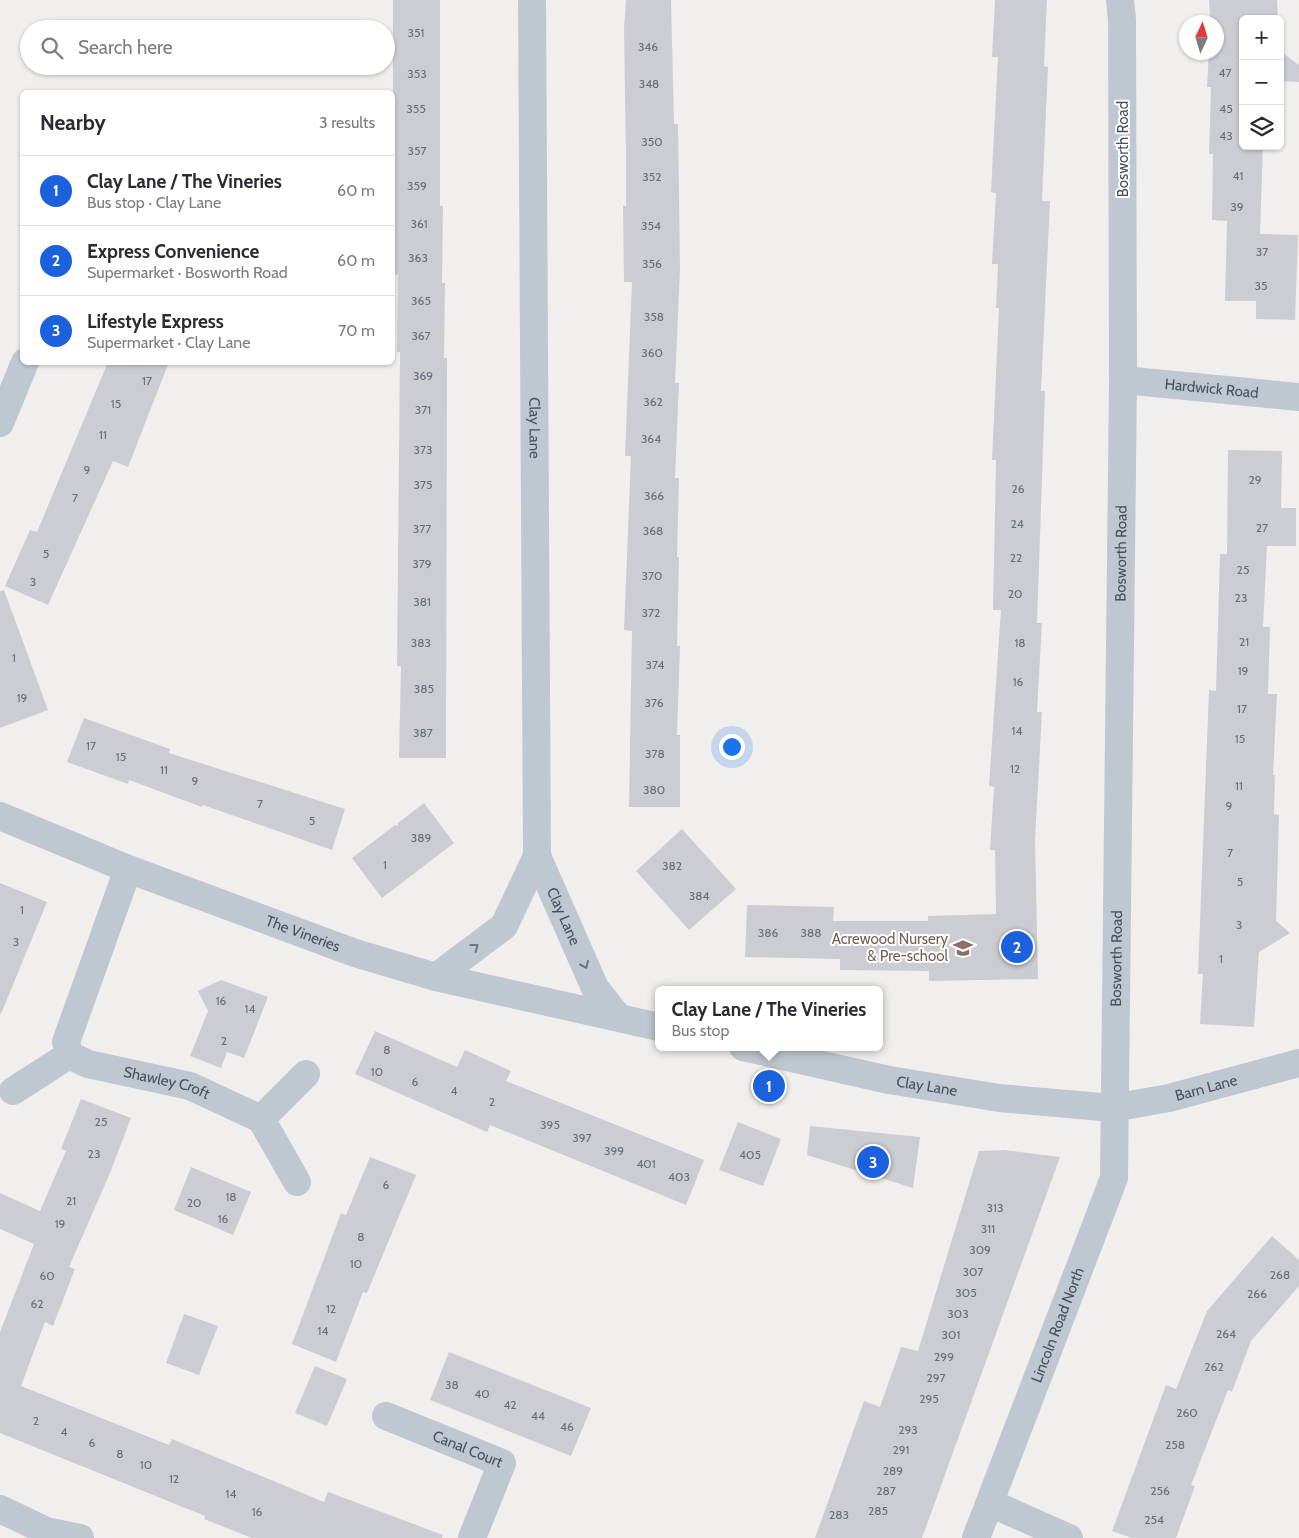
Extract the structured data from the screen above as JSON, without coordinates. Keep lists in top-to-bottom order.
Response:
{
  "streets": {
    "street": [
      "Bosworth Road",
      "Hardwick Road",
      "Clay Lane",
      "The Vineries",
      "Shawley Croft",
      "Barn Lane",
      "Lincoln Road North",
      "Canal Court"
    ]
  },
  "crossings": [
    ["Bosworth Road", "Hardwick Road"],
    ["Bosworth Road", "Clay Lane"],
    ["Bosworth Road", "Barn Lane"],
    ["Bosworth Road", "Lincoln Road North"],
    ["Clay Lane", "The Vineries"],
    ["Clay Lane", "Barn Lane"],
    ["Clay Lane", "Lincoln Road North"],
    ["Barn Lane", "Lincoln Road North"]
  ],
  "places": {
    "school or university": ["Acrewood Nursery & Pre-school"]
  },
  "house_numbers": [
    "351",
    "346",
    "47",
    "353",
    "348",
    "355",
    "45",
    "43",
    "350",
    "357",
    "41",
    "352",
    "359",
    "39",
    "361",
    "354",
    "37",
    "363",
    "356",
    "35",
    "365",
    "358",
    "367",
    "360",
    "369",
    "17",
    "362",
    "15",
    "371",
    "11",
    "364",
    "373",
    "9",
    "29",
    "375",
    "26",
    "366",
    "7",
    "24",
    "27",
    "377",
    "368",
    "5",
    "22",
    "379",
    "25",
    "370",
    "3",
    "20",
    "23",
    "381",
    "372",
    "21",
    "383",
    "18",
    "1",
    "374",
    "19",
    "16",
    "385",
    "19",
    "376",
    "17",
    "14",
    "387",
    "15",
    "17",
    "378",
    "15",
    "12",
    "11",
    "9",
    "11",
    "380",
    "7",
    "9",
    "5",
    "389",
    "7",
    "1",
    "382",
    "5",
    "384",
    "1",
    "3",
    "386",
    "388",
    "3",
    "1",
    "16",
    "14",
    "2",
    "8",
    "10",
    "6",
    "4",
    "2",
    "25",
    "395",
    "397",
    "399",
    "23",
    "405",
    "401",
    "403",
    "6",
    "18",
    "21",
    "20",
    "313",
    "16",
    "19",
    "311",
    "8",
    "309",
    "10",
    "307",
    "268",
    "60",
    "305",
    "266",
    "62",
    "12",
    "303",
    "14",
    "264",
    "301",
    "299",
    "262",
    "297",
    "38",
    "40",
    "295",
    "42",
    "260",
    "44",
    "2",
    "46",
    "293",
    "4",
    "6",
    "258",
    "291",
    "8",
    "10",
    "289",
    "12",
    "287",
    "256",
    "14",
    "285",
    "16",
    "283",
    "254"
  ],
  "north": "top",
  "page": {
    "map_buttons": ["+", "−"],
    "search": "Search here",
    "heading": ["Nearby", "3 results"],
    "list": [
      {
        "mark": "1",
        "name": "Clay Lane / The Vineries",
        "note": "Bus stop · Clay Lane",
        "value": "60 m"
      },
      {
        "mark": "2",
        "name": "Express Convenience",
        "note": "Supermarket · Bosworth Road",
        "value": "60 m"
      },
      {
        "mark": "3",
        "name": "Lifestyle Express",
        "note": "Supermarket · Clay Lane",
        "value": "70 m"
      }
    ],
    "pins": ["2", "1", "3"],
    "popup": ["Clay Lane / The Vineries", "Bus stop"]
  }
}
